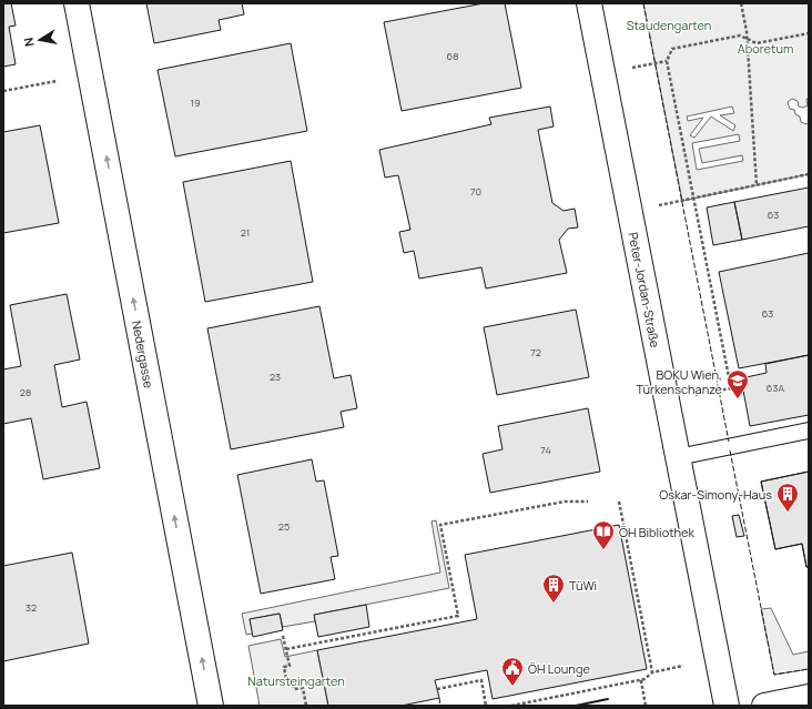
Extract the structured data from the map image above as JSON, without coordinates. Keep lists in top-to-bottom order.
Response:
{
  "streets": {
    "street": ["Peter-Jordan-Straße", "Nedergasse"]
  },
  "one_way": ["Nedergasse"],
  "parks": ["Staudengarten", "Aboretum", "Natursteingarten"],
  "places": {
    "school or university": ["BOKU Wien, Türkenschanze"],
    "building": ["Oskar-Simony-Haus", "TüWi"],
    "library": ["ÖH Bibliothek"],
    "public building": ["ÖH Lounge"]
  },
  "house_numbers": [
    "68",
    "19",
    "70",
    "63",
    "21",
    "63",
    "72",
    "23",
    "63A",
    "28",
    "74",
    "25",
    "32"
  ],
  "north": "left"
}
